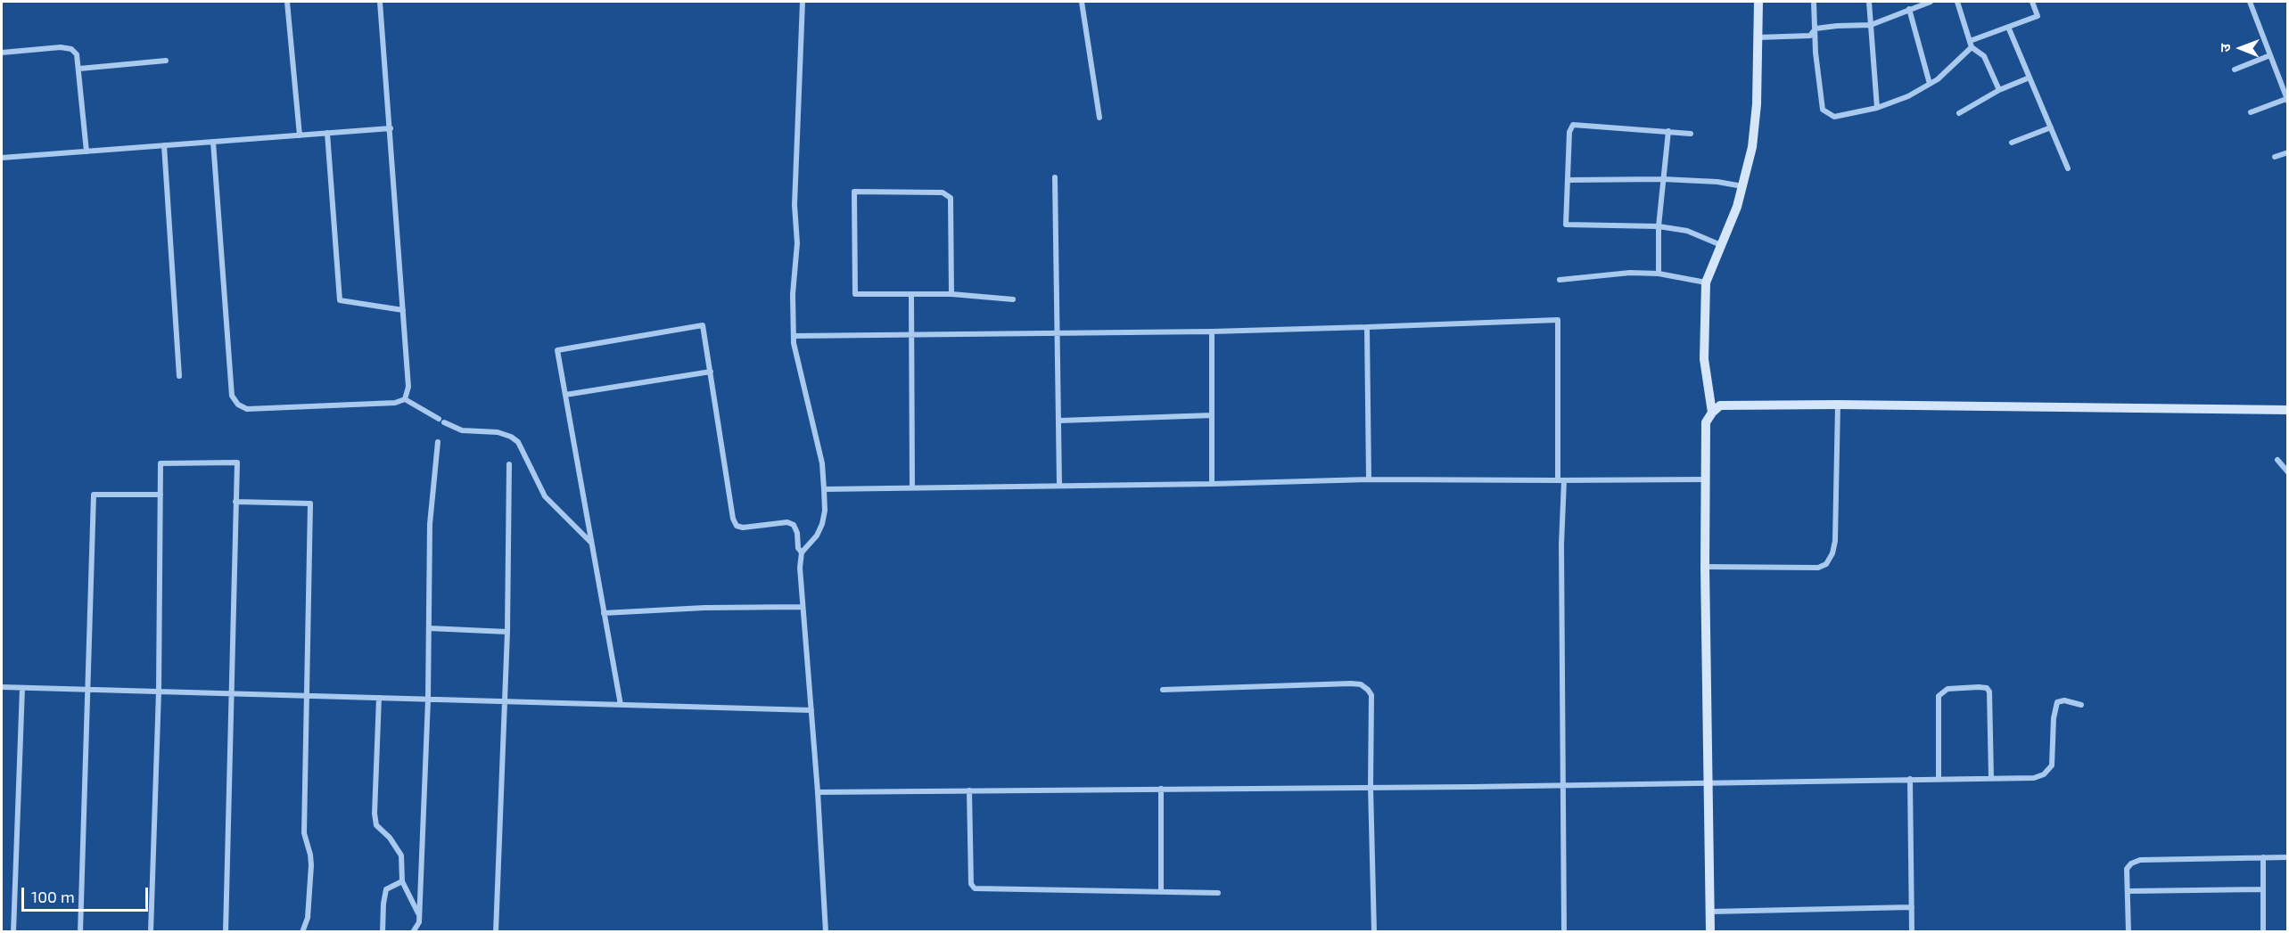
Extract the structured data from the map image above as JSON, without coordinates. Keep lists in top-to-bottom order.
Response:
{
  "scale_bar": "100 m",
  "north": "left"
}
